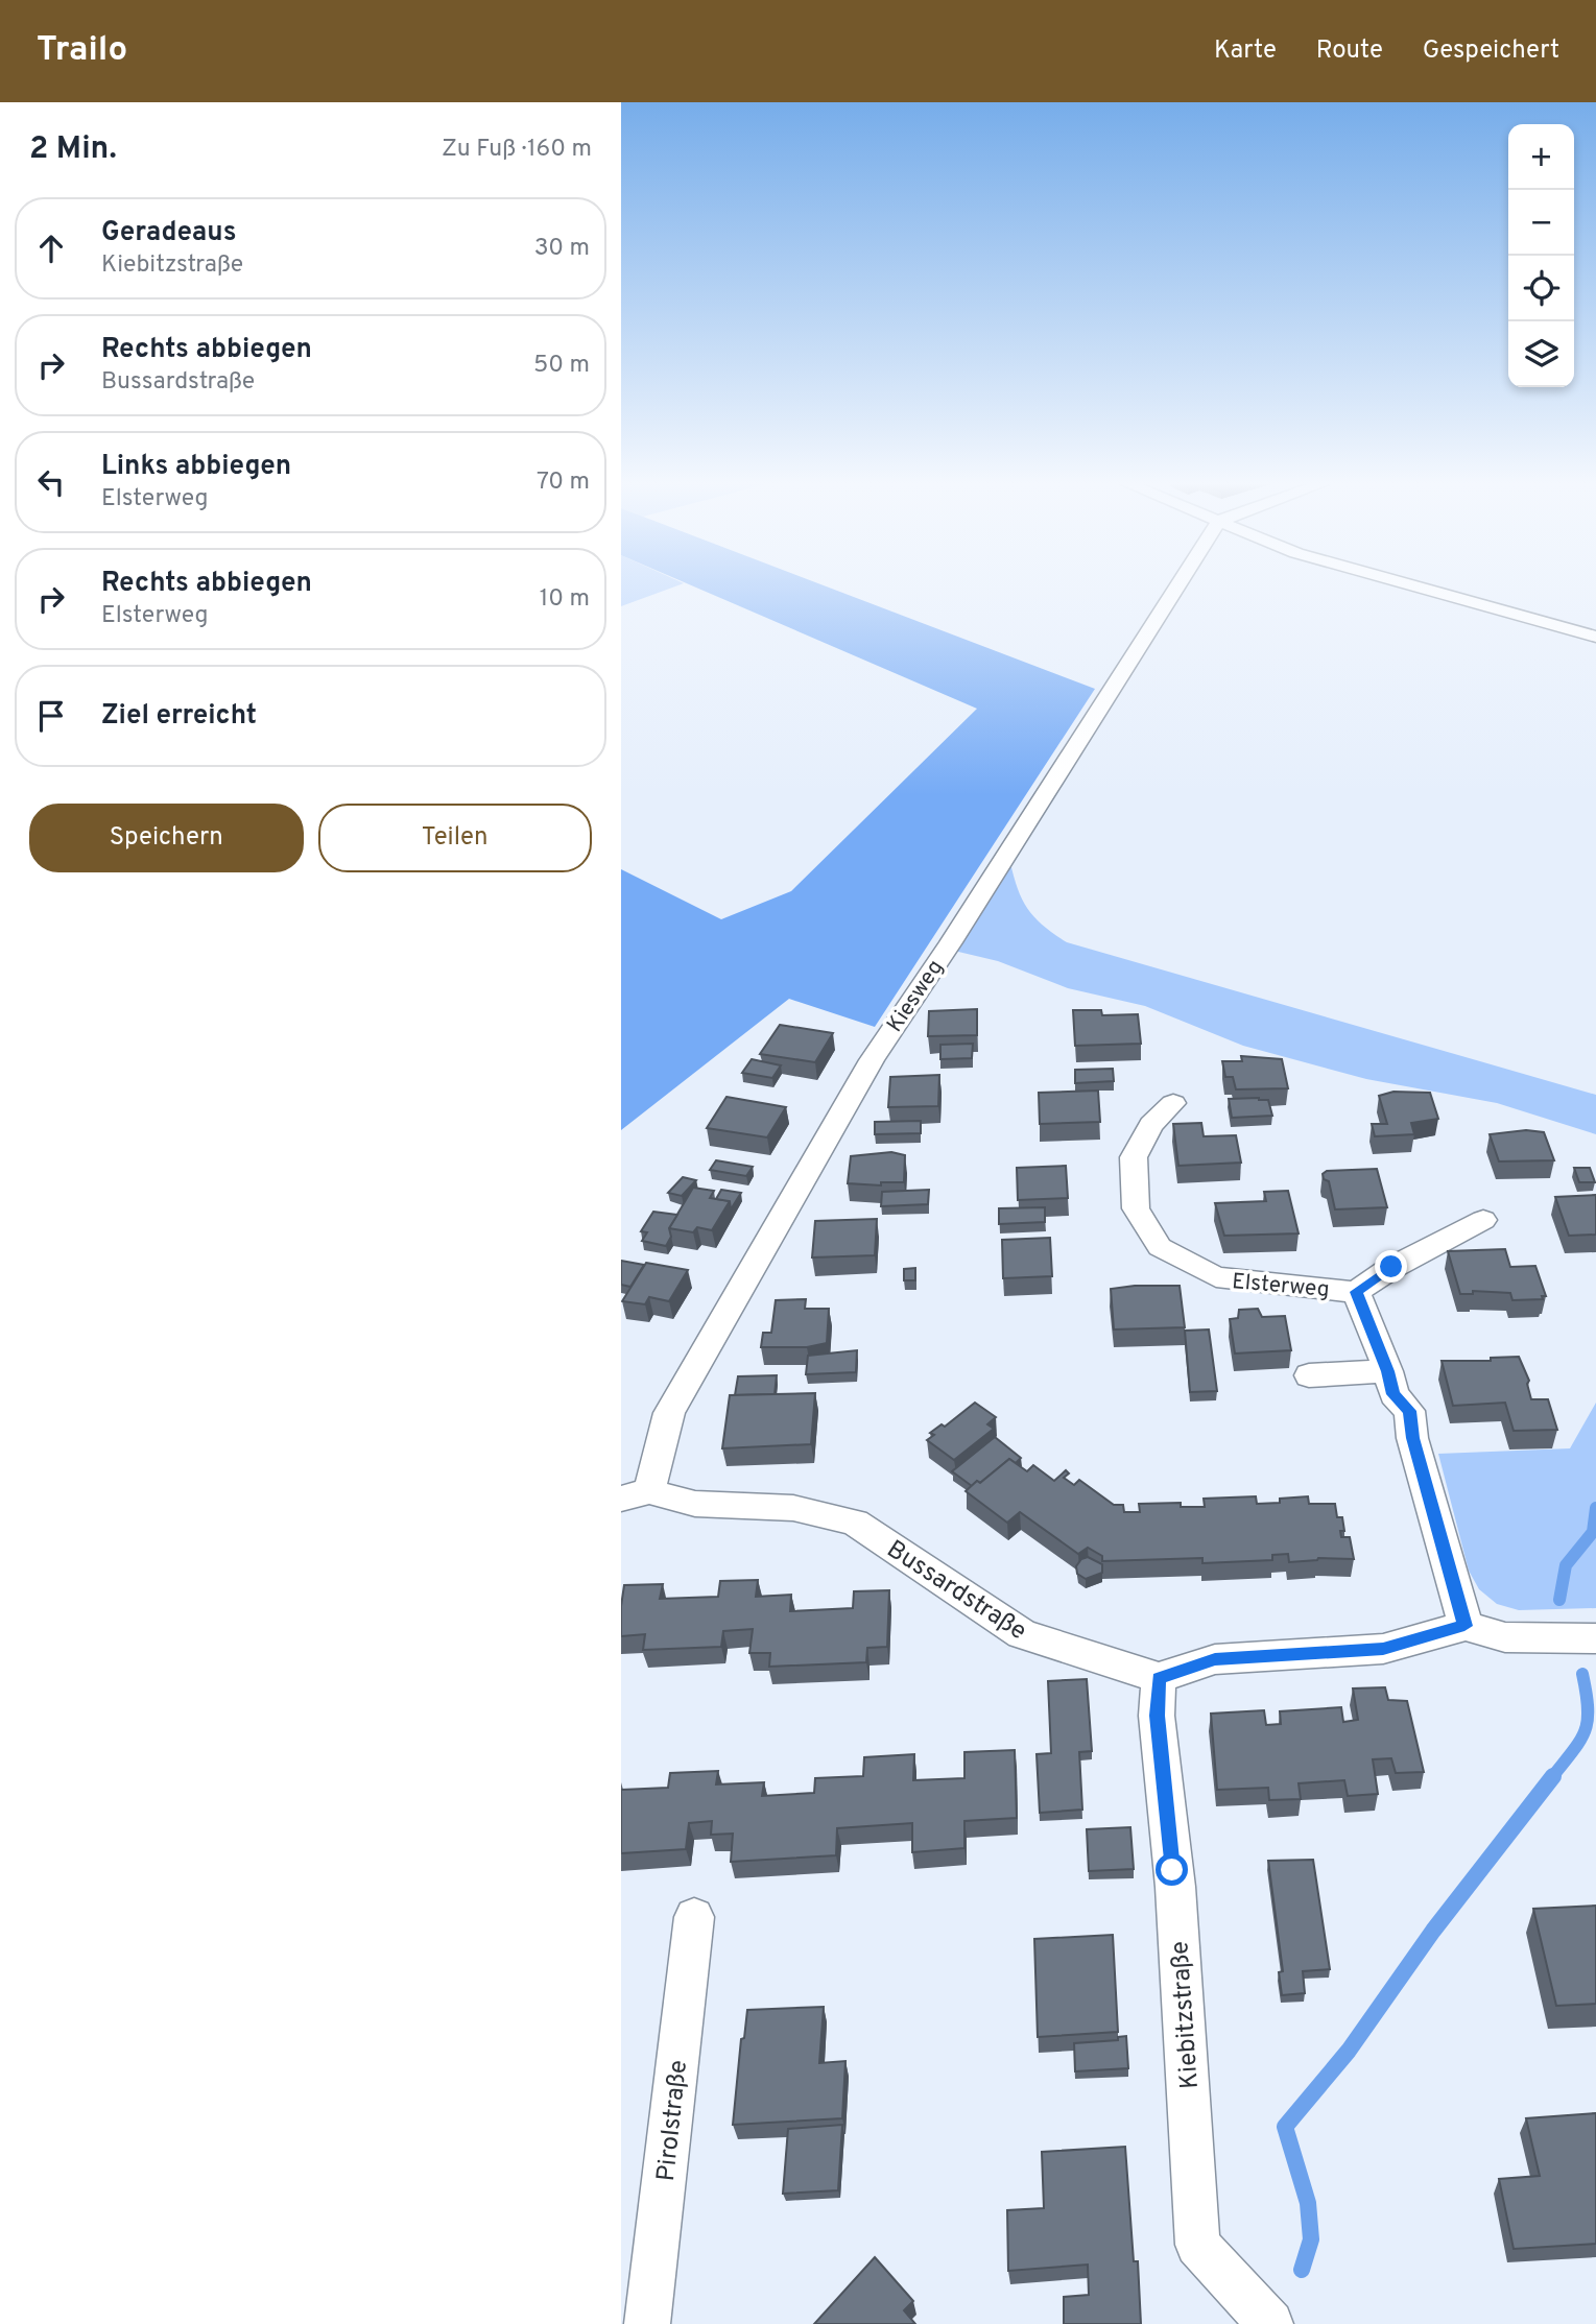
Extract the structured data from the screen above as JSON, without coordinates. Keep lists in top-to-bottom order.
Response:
{
  "streets": {
    "street": [
      "Kiesweg",
      "Elsterweg",
      "Bussardstraße",
      "Kiebitzstraße",
      "Pirolstraße"
    ]
  },
  "crossings": [
    ["Kiesweg", "Bussardstraße"],
    ["Bussardstraße", "Kiebitzstraße"]
  ],
  "page": {
    "header": "Trailo",
    "nav": ["Karte", "Route", "Gespeichert"],
    "heading": ["2 Min.", "Zu Fuß · 160 m"],
    "map_buttons": ["+", "−"],
    "list": [
      ["Geradeaus", "Kiebitzstraße", "30 m"],
      ["Rechts abbiegen", "Bussardstraße", "50 m"],
      ["Links abbiegen", "Elsterweg", "70 m"],
      ["Rechts abbiegen", "Elsterweg", "10 m"],
      "Ziel erreicht"
    ],
    "buttons": ["Speichern", "Teilen"]
  }
}
